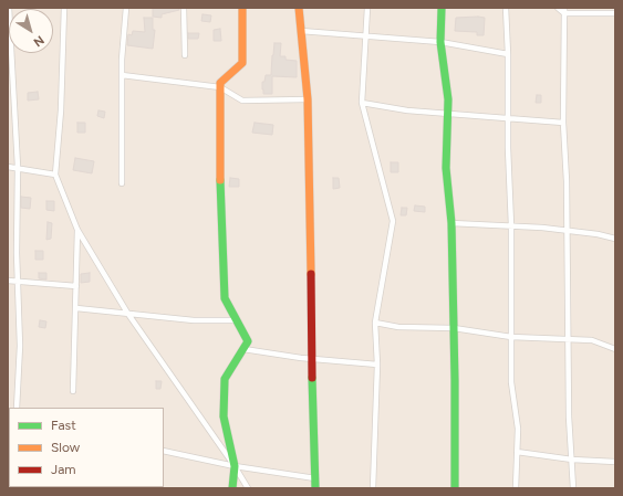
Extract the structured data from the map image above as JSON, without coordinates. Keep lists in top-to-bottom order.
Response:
{
  "legend": ["Fast", "Slow", "Jam"],
  "north": "bottom right"
}
